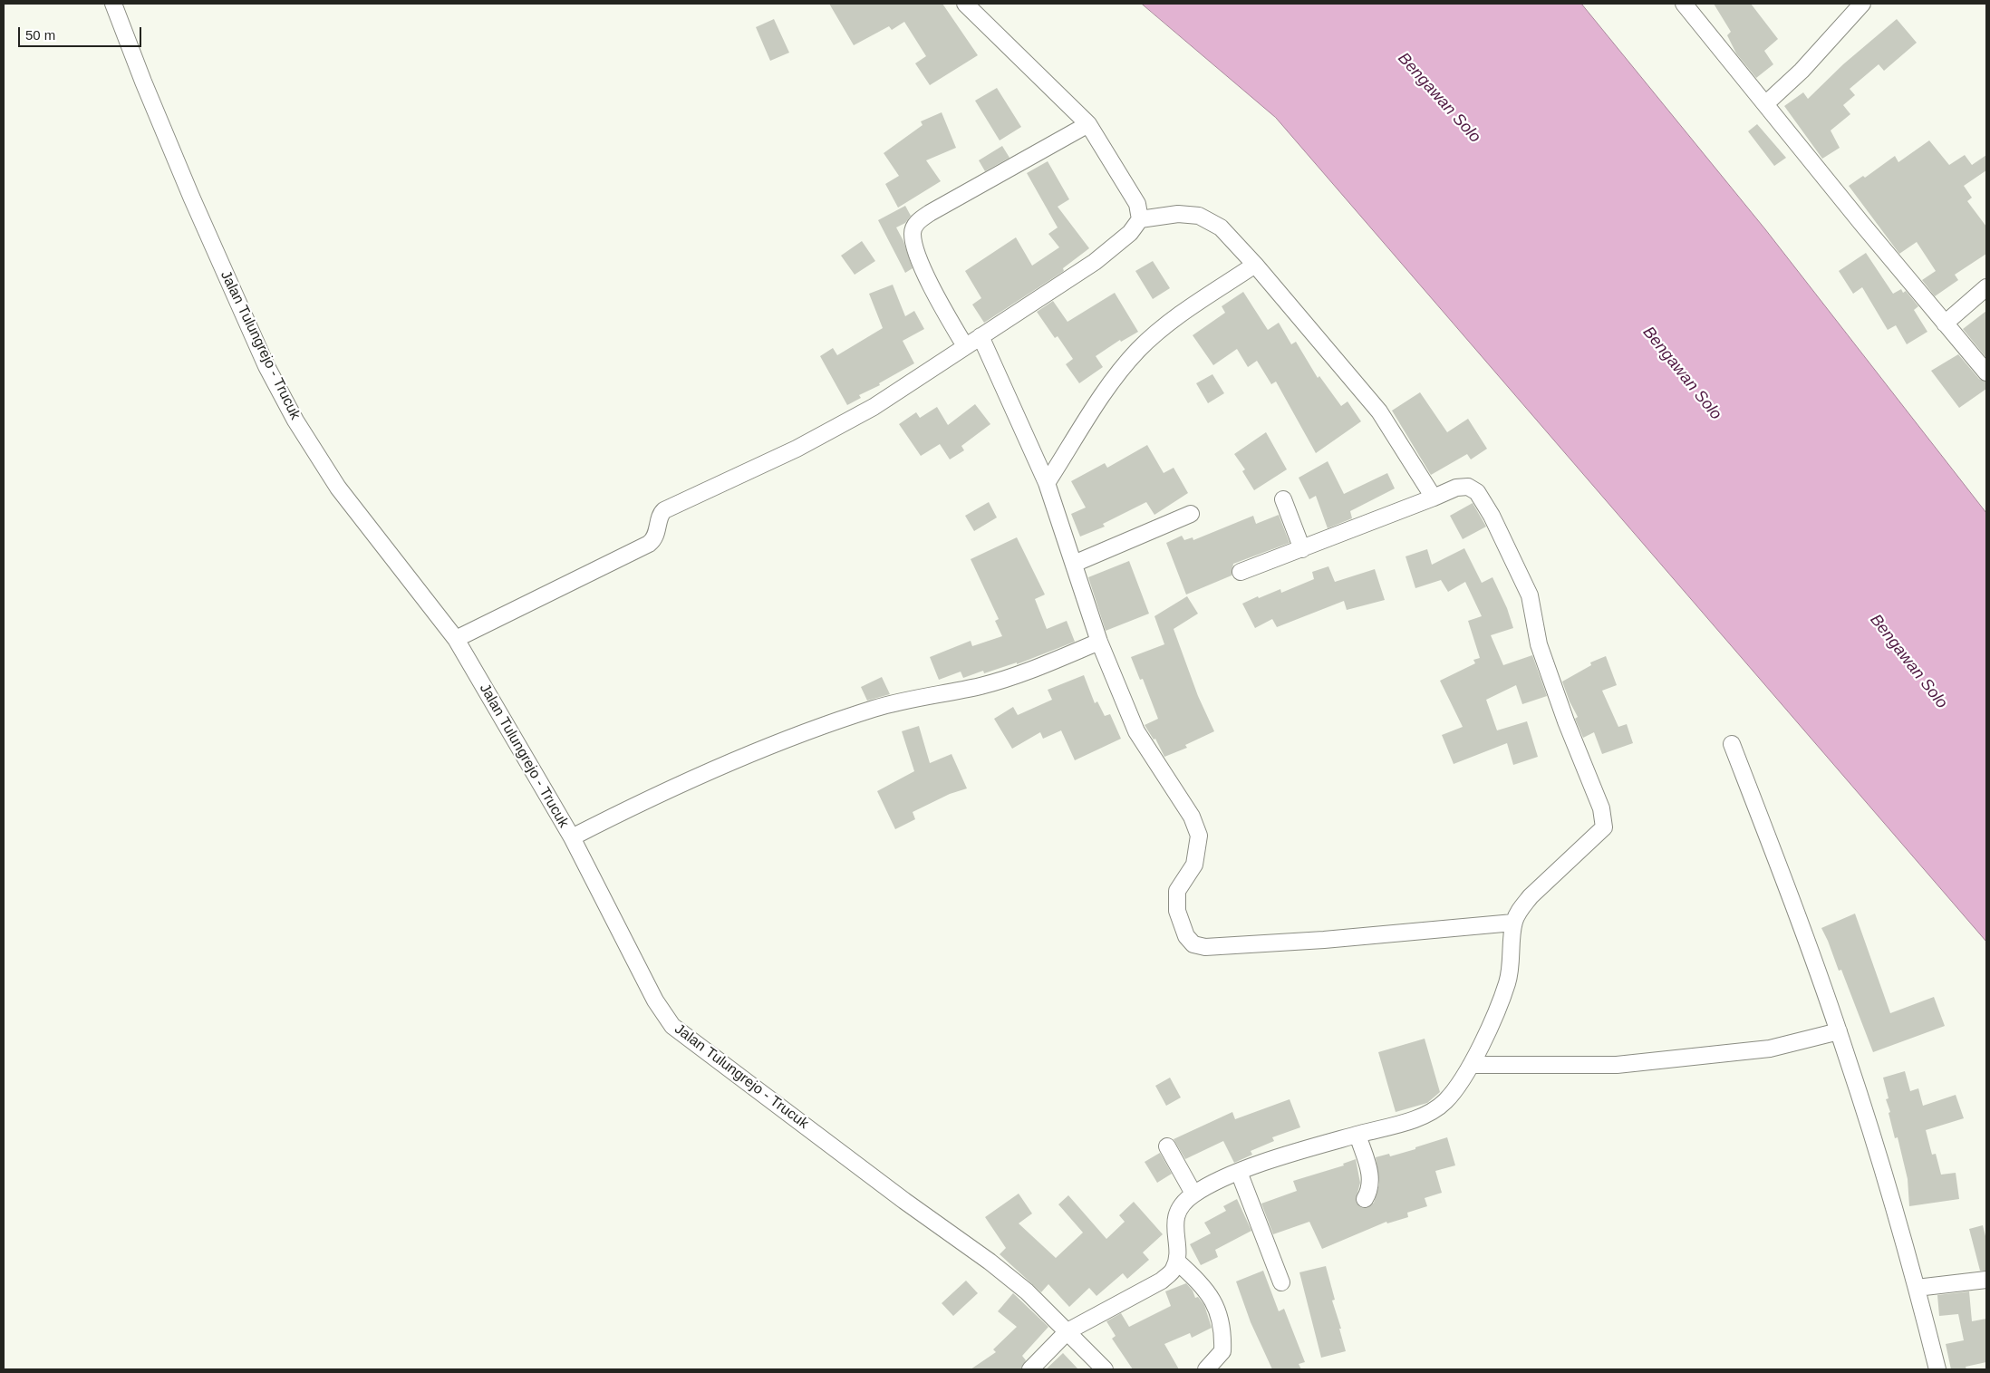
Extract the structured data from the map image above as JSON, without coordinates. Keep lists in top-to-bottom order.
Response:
{
  "streets": {
    "street": ["Jalan Tulungrejo - Trucuk"]
  },
  "water": ["Bengawan Solo"],
  "scale_bar": "50 m"
}
